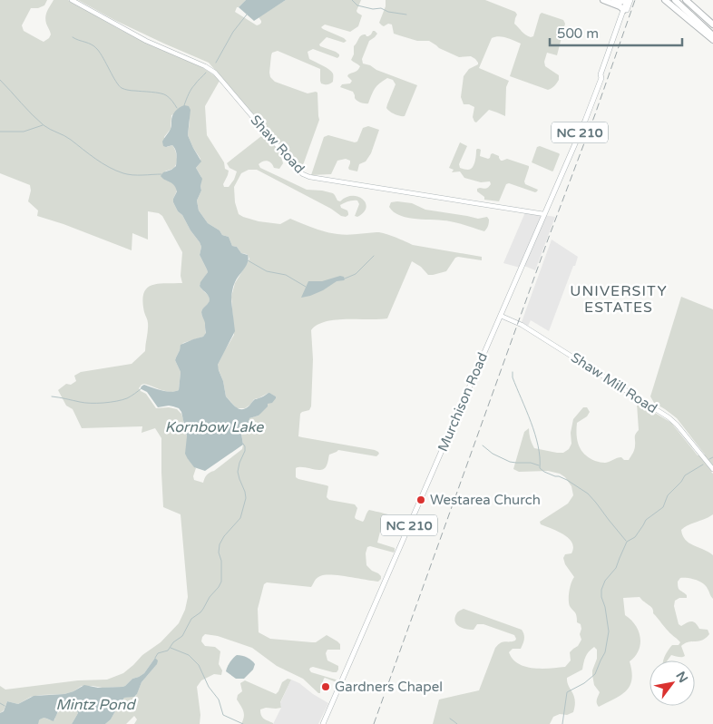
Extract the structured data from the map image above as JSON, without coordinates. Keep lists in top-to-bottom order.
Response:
{
  "streets": {
    "main road": [
      "NC 210",
      "Shaw Road",
      "Shaw Mill Road",
      "Murchison Road"
    ]
  },
  "crossings": [
    ["Shaw Road", "Murchison Road"],
    ["Shaw Mill Road", "Murchison Road"]
  ],
  "districts": ["UNIVERSITY ESTATES"],
  "water": ["Kornbow Lake", "Mintz Pond"],
  "places": ["Westarea Church", "Gardners Chapel"],
  "scale_bar": "500 m",
  "north": "top right"
}
